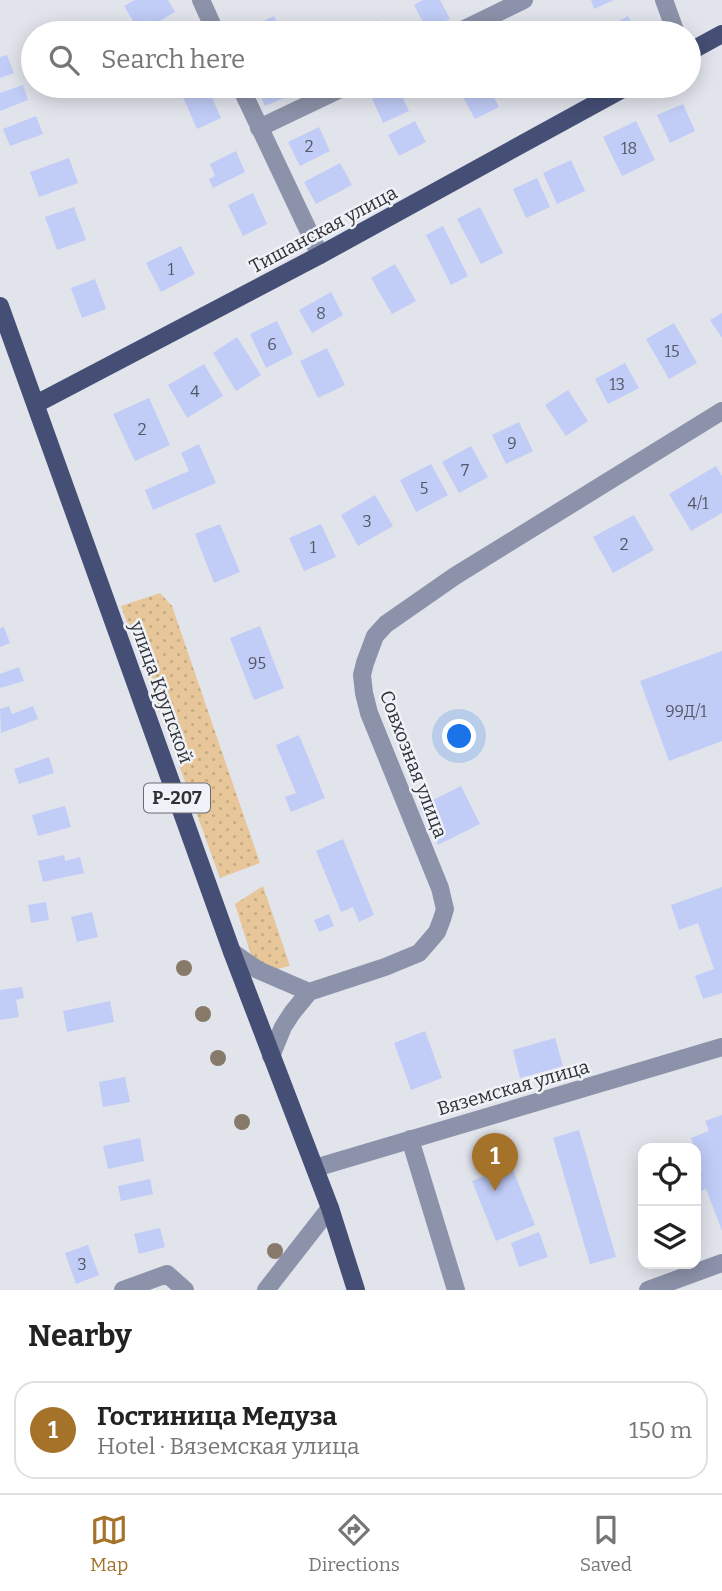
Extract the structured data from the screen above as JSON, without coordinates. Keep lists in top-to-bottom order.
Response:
{
  "streets": {
    "main road": ["Тишанская улица", "улица Крупской", "Р-207"],
    "street": ["Совхозная улица", "Вяземская улица"]
  },
  "crossings": [
    ["Тишанская улица", "улица Крупской"],
    ["улица Крупской", "Вяземская улица"]
  ],
  "house_numbers": [
    "2",
    "18",
    "1",
    "8",
    "6",
    "15",
    "13",
    "4",
    "2",
    "9",
    "7",
    "5",
    "4/1",
    "3",
    "2",
    "1",
    "95",
    "99Д/1",
    "3"
  ],
  "page": {
    "search": "Search here",
    "pins": "1",
    "heading": "Nearby",
    "list": [
      {
        "mark": "1",
        "name": "Гостиница Медуза",
        "note": "Hotel · Вяземская улица",
        "value": "150 m"
      }
    ],
    "nav": ["Map", "Directions", "Saved"]
  }
}
